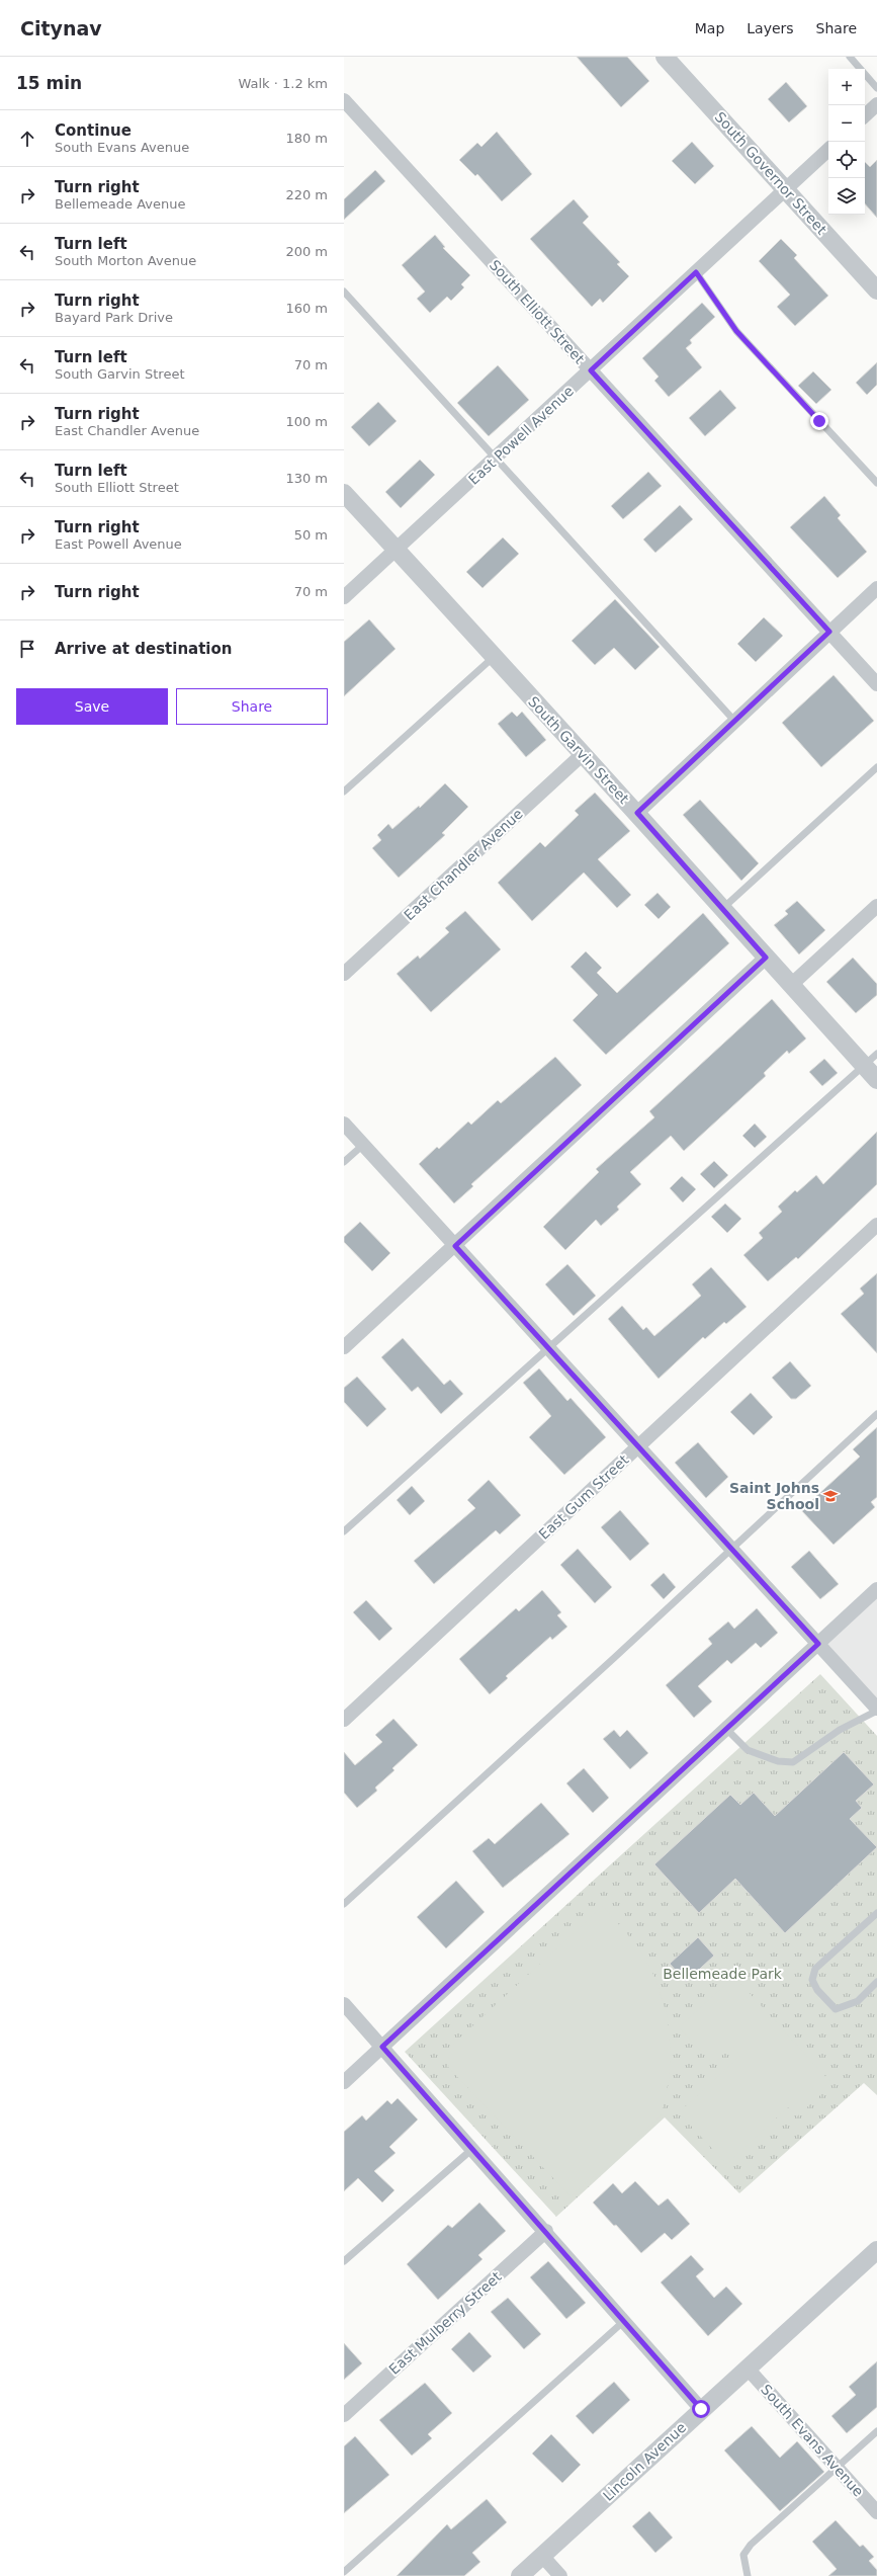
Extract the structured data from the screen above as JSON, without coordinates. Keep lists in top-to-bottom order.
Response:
{
  "streets": {
    "street": [
      "South Governor Street",
      "South Elliott Street",
      "East Powell Avenue",
      "South Garvin Street",
      "East Chandler Avenue",
      "East Gum Street",
      "East Mulberry Street",
      "South Evans Avenue",
      "Lincoln Avenue"
    ]
  },
  "crossings": [
    ["South Governor Street", "East Powell Avenue"],
    ["South Elliott Street", "East Powell Avenue"],
    ["East Powell Avenue", "South Garvin Street"],
    ["South Garvin Street", "East Chandler Avenue"],
    ["South Evans Avenue", "Lincoln Avenue"]
  ],
  "parks": ["Bellemeade Park"],
  "places": {
    "school or university": ["Saint Johns School"]
  },
  "page": {
    "header": "Citynav",
    "nav": ["Map", "Layers", "Share"],
    "heading": ["15 min", "Walk · 1.2 km"],
    "map_buttons": ["+", "−"],
    "list": [
      ["Continue", "South Evans Avenue", "180 m"],
      ["Turn right", "Bellemeade Avenue", "220 m"],
      ["Turn left", "South Morton Avenue", "200 m"],
      ["Turn right", "Bayard Park Drive", "160 m"],
      ["Turn left", "South Garvin Street", "70 m"],
      ["Turn right", "East Chandler Avenue", "100 m"],
      ["Turn left", "South Elliott Street", "130 m"],
      ["Turn right", "East Powell Avenue", "50 m"],
      ["Turn right", "70 m"],
      "Arrive at destination"
    ],
    "buttons": ["Save", "Share"]
  }
}
